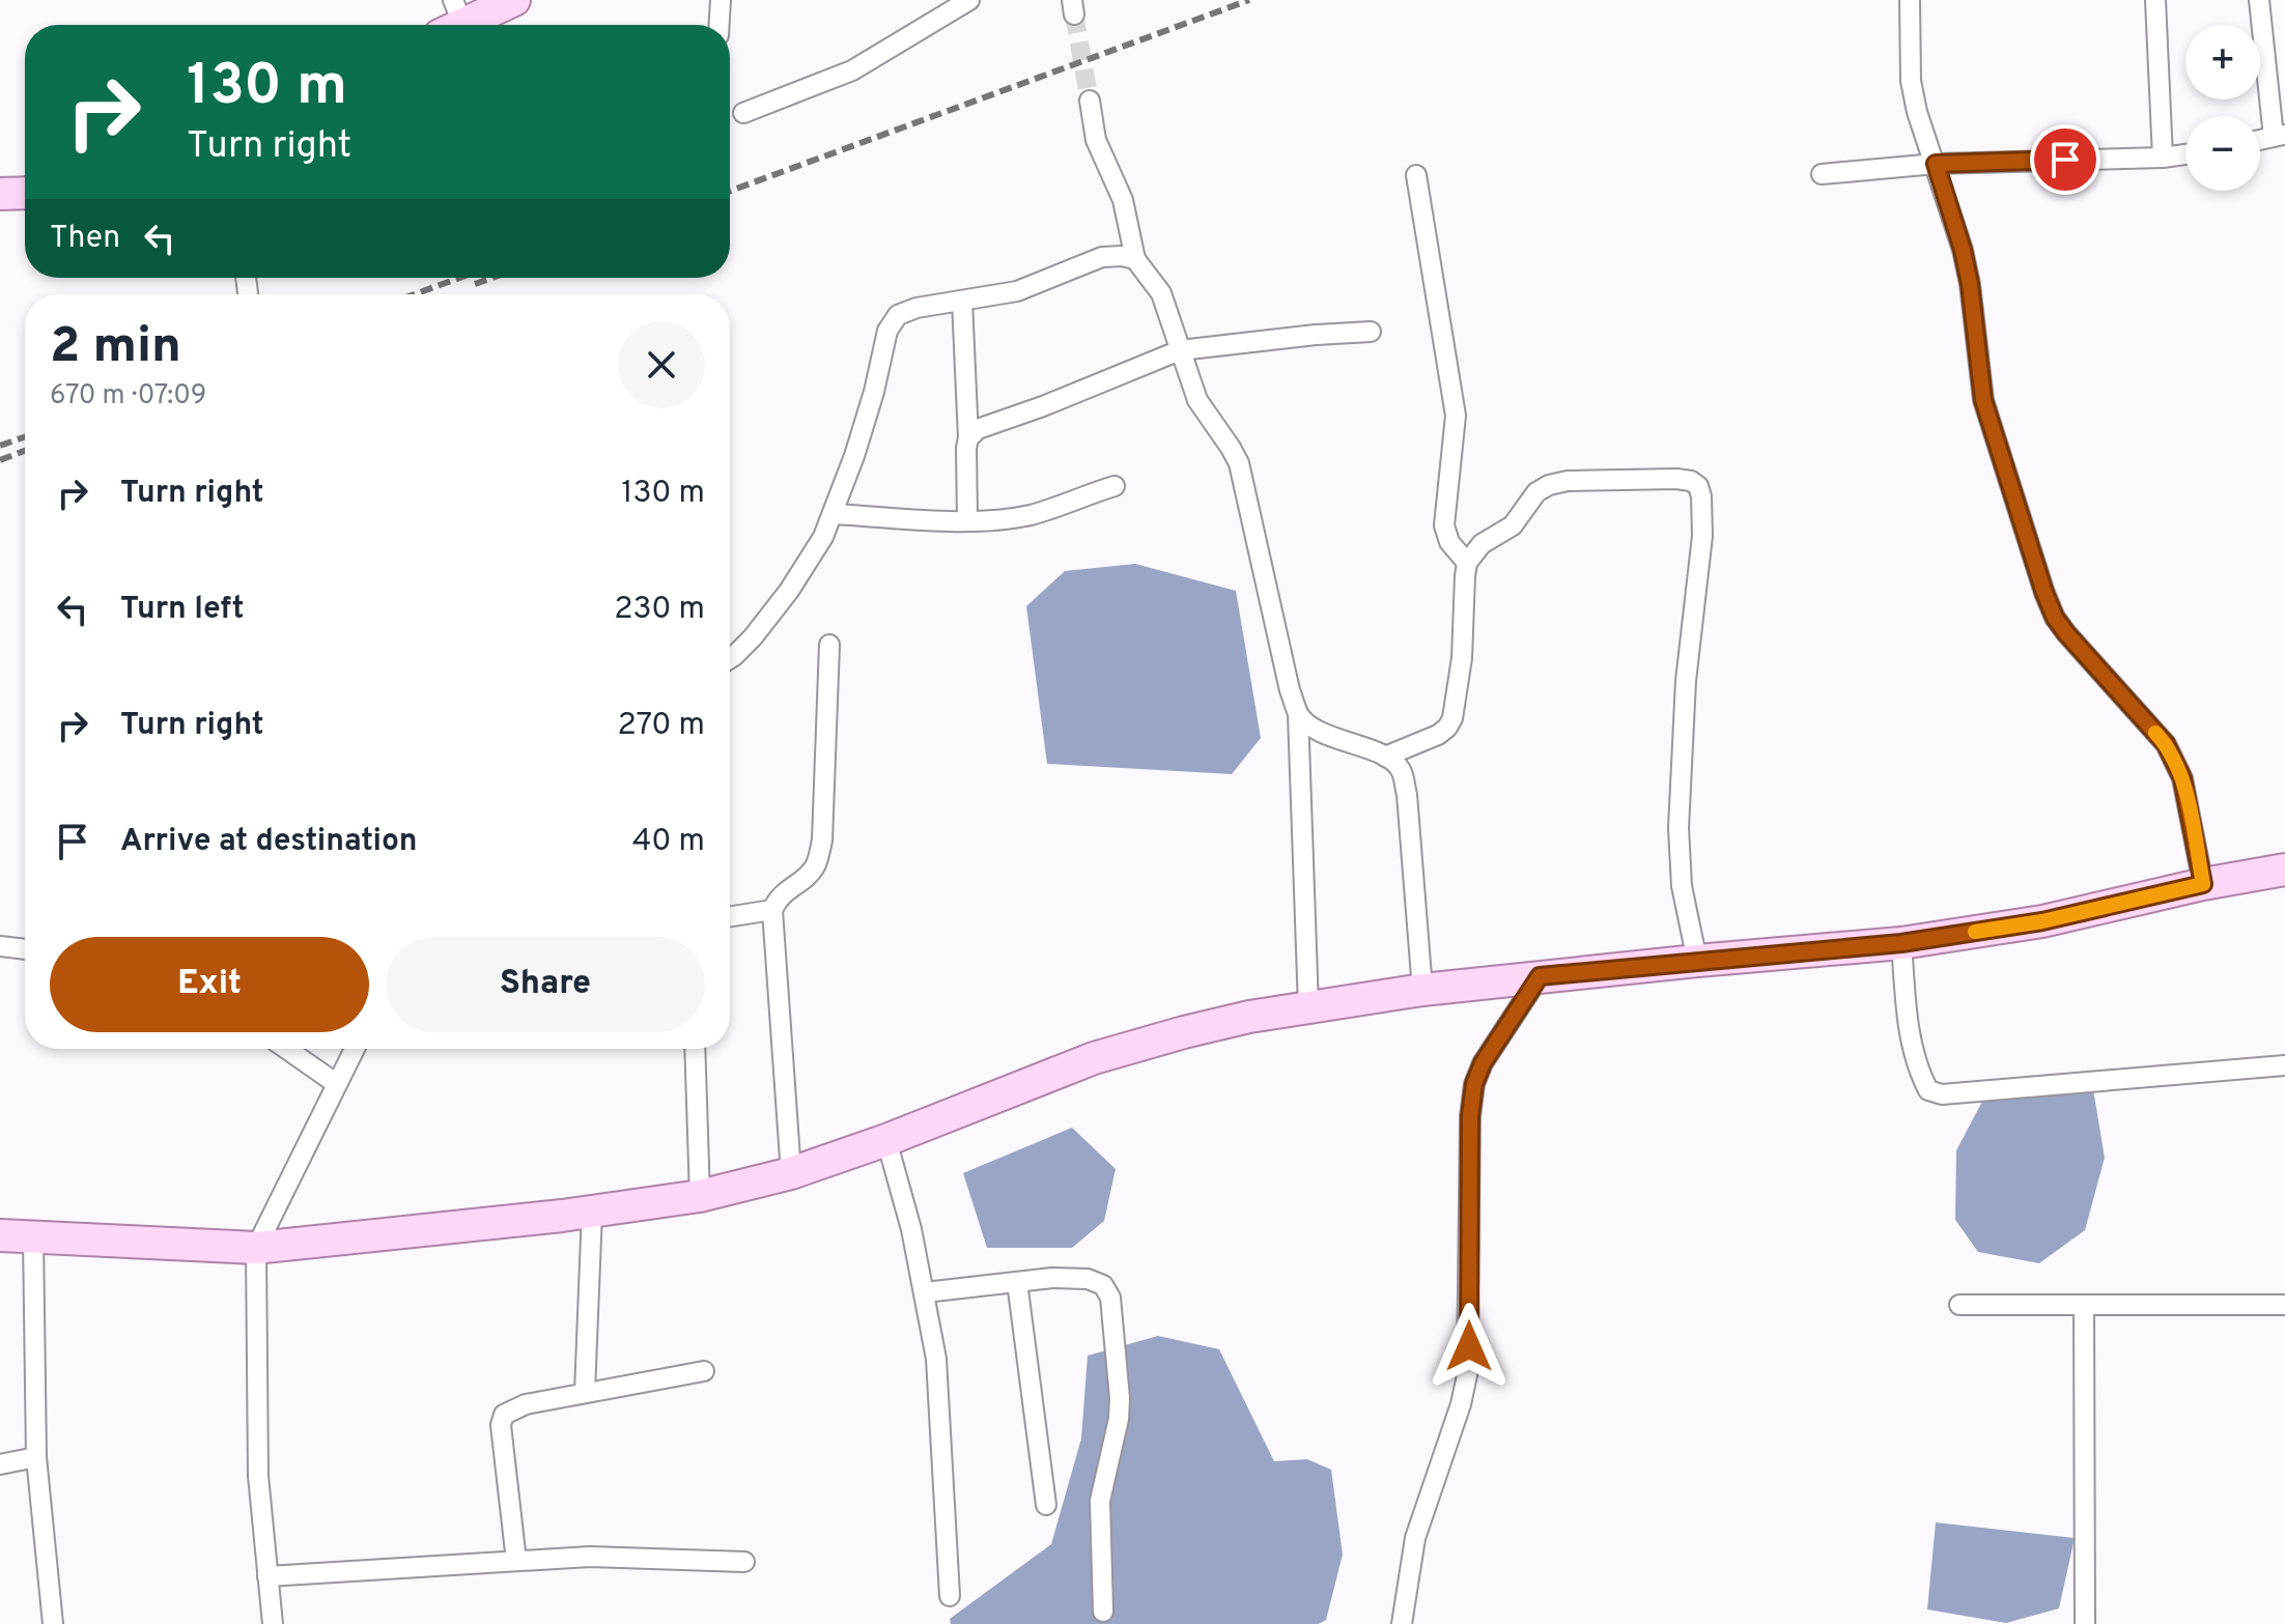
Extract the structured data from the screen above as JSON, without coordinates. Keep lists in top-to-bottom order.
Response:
{
  "page": {
    "map_buttons": ["+", "−"],
    "turn": ["130 m", "Turn right"],
    "then": "Then",
    "heading": ["2 min", "670 m · 07:09"],
    "list": [
      {
        "name": "Turn right",
        "value": "130 m"
      },
      {
        "name": "Turn left",
        "value": "230 m"
      },
      {
        "name": "Turn right",
        "value": "270 m"
      },
      {
        "name": "Arrive at destination",
        "value": "40 m"
      }
    ],
    "buttons": ["Exit", "Share"]
  }
}
